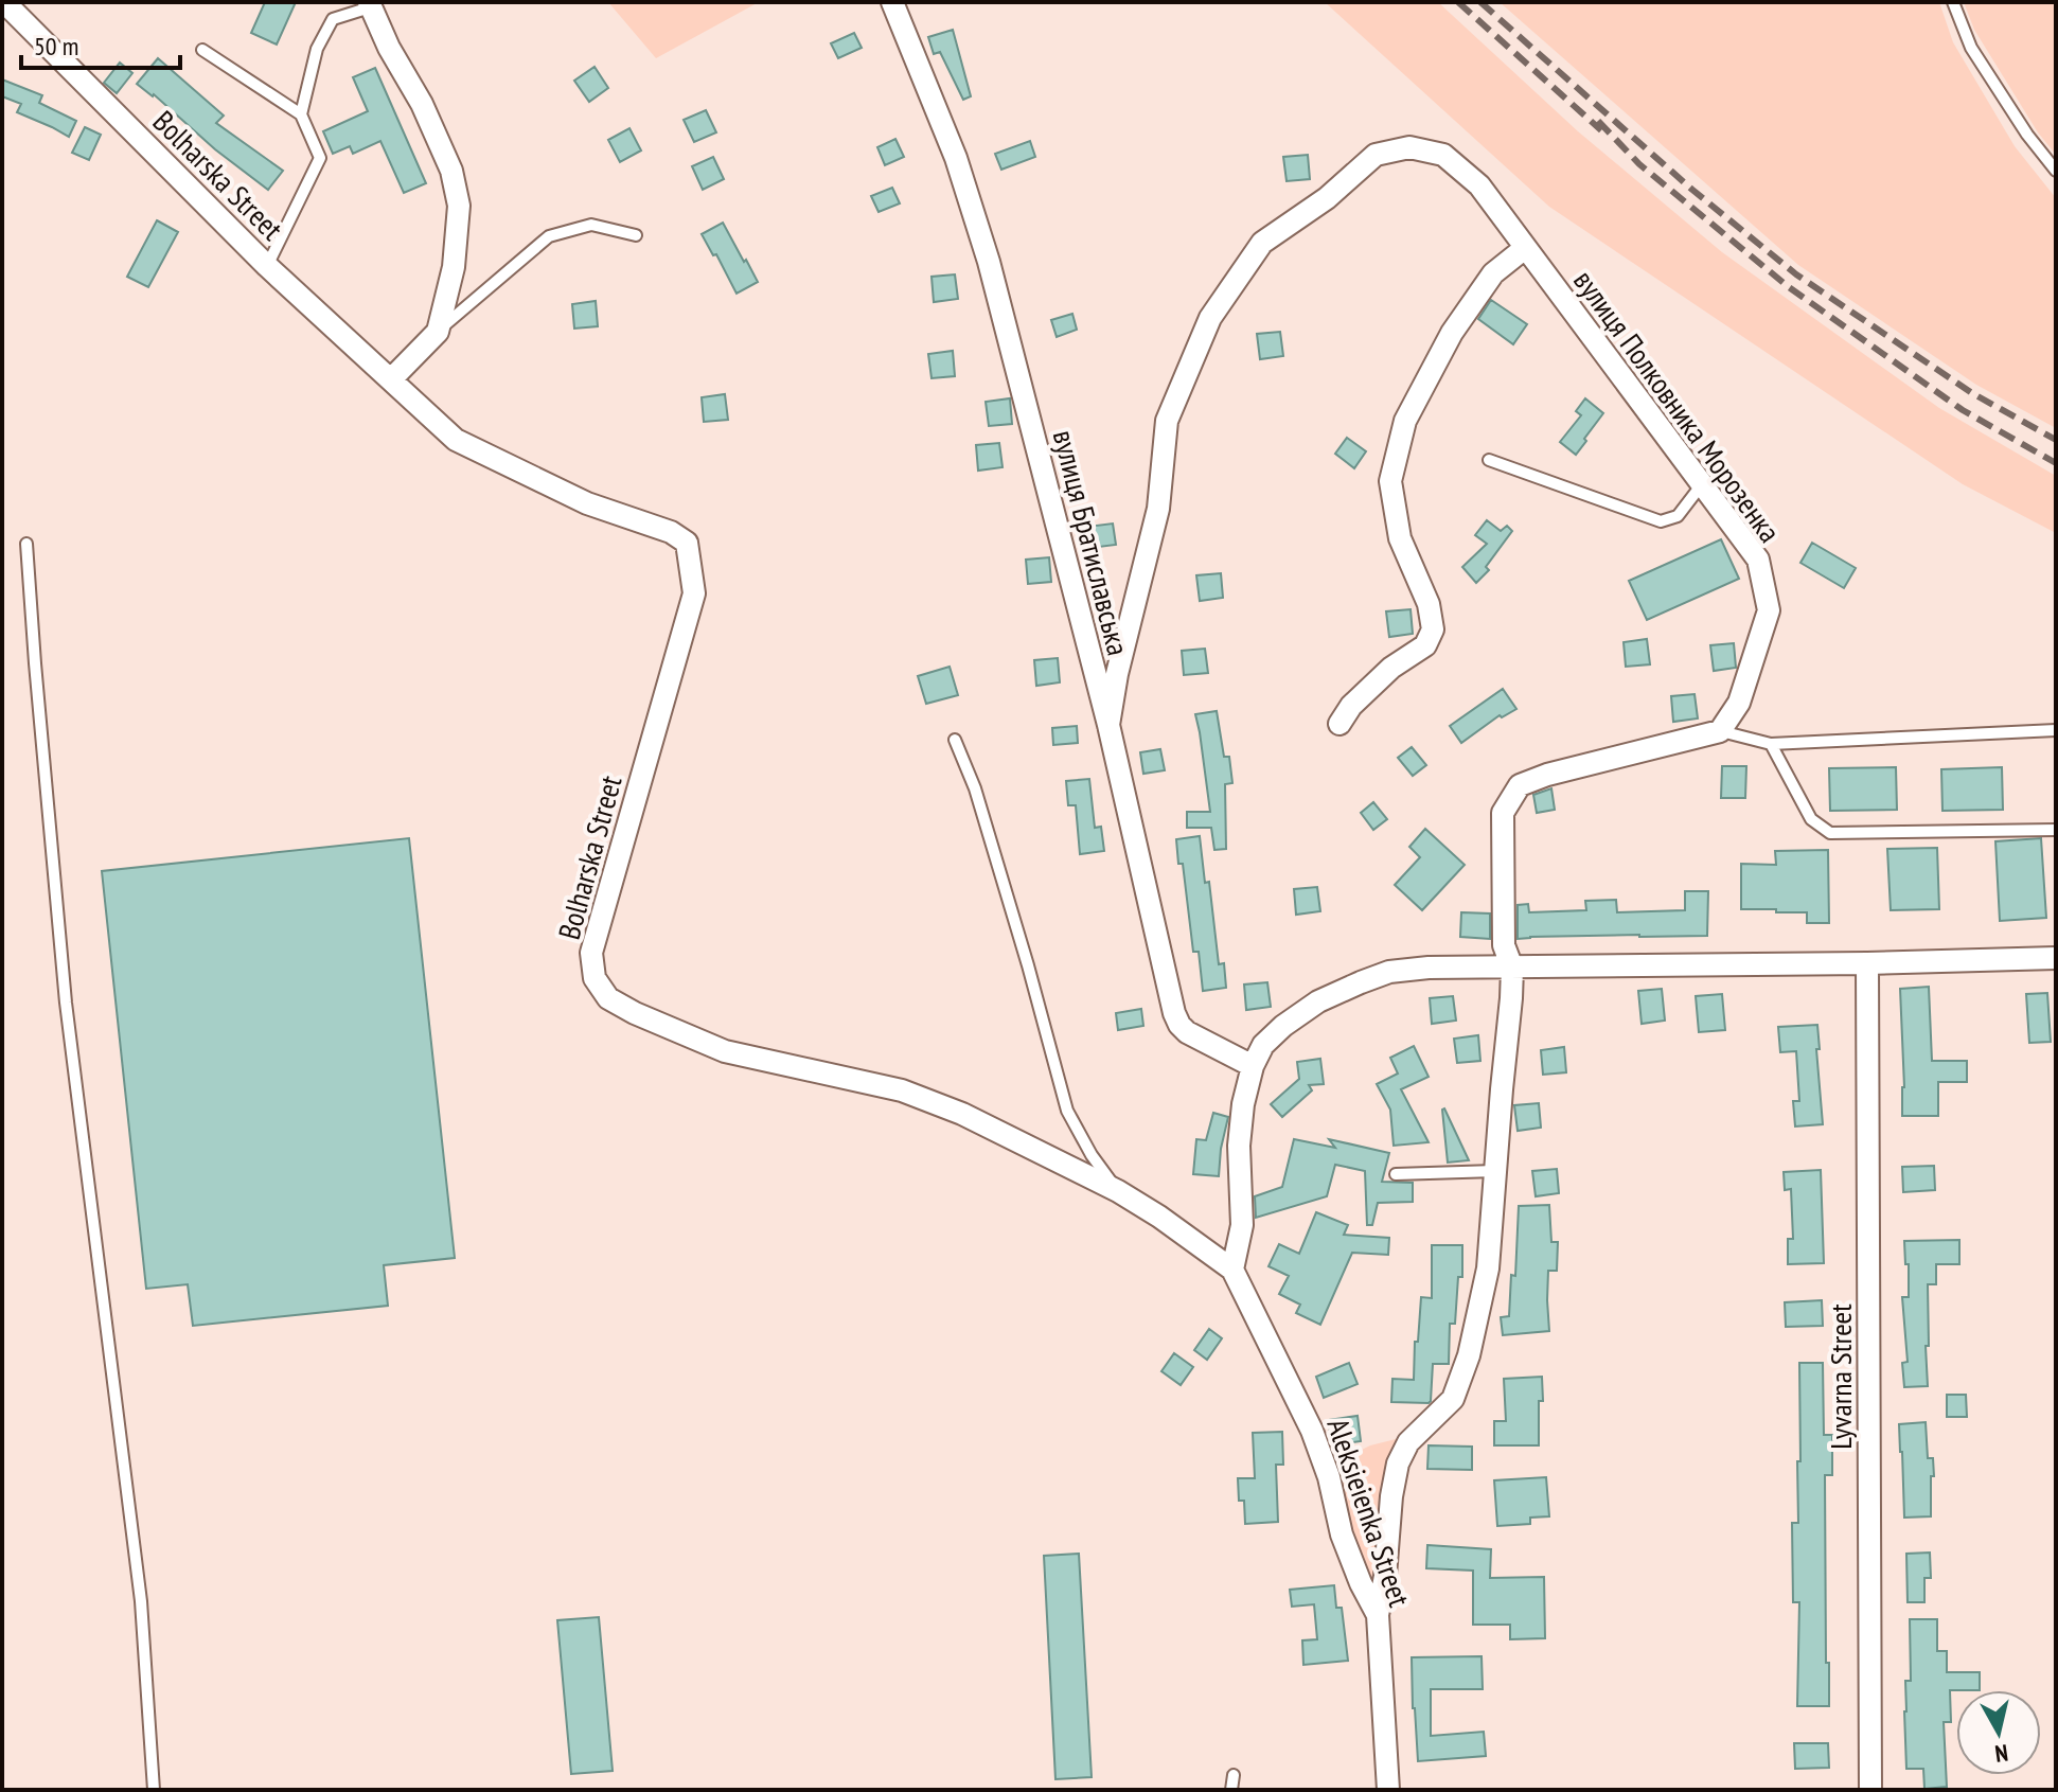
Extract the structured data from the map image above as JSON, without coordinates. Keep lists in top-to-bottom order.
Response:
{
  "streets": {
    "street": [
      "Bolharska Street",
      "вулиця Полковника Морозенка",
      "вулиця Братиславська",
      "Lyvarna Street",
      "Aleksieienka Street"
    ]
  },
  "crossings": [
    ["Bolharska Street", "Aleksieienka Street"],
    ["вулиця Полковника Морозенка", "вулиця Братиславська"]
  ],
  "scale_bar": "50 m",
  "north": "bottom"
}
